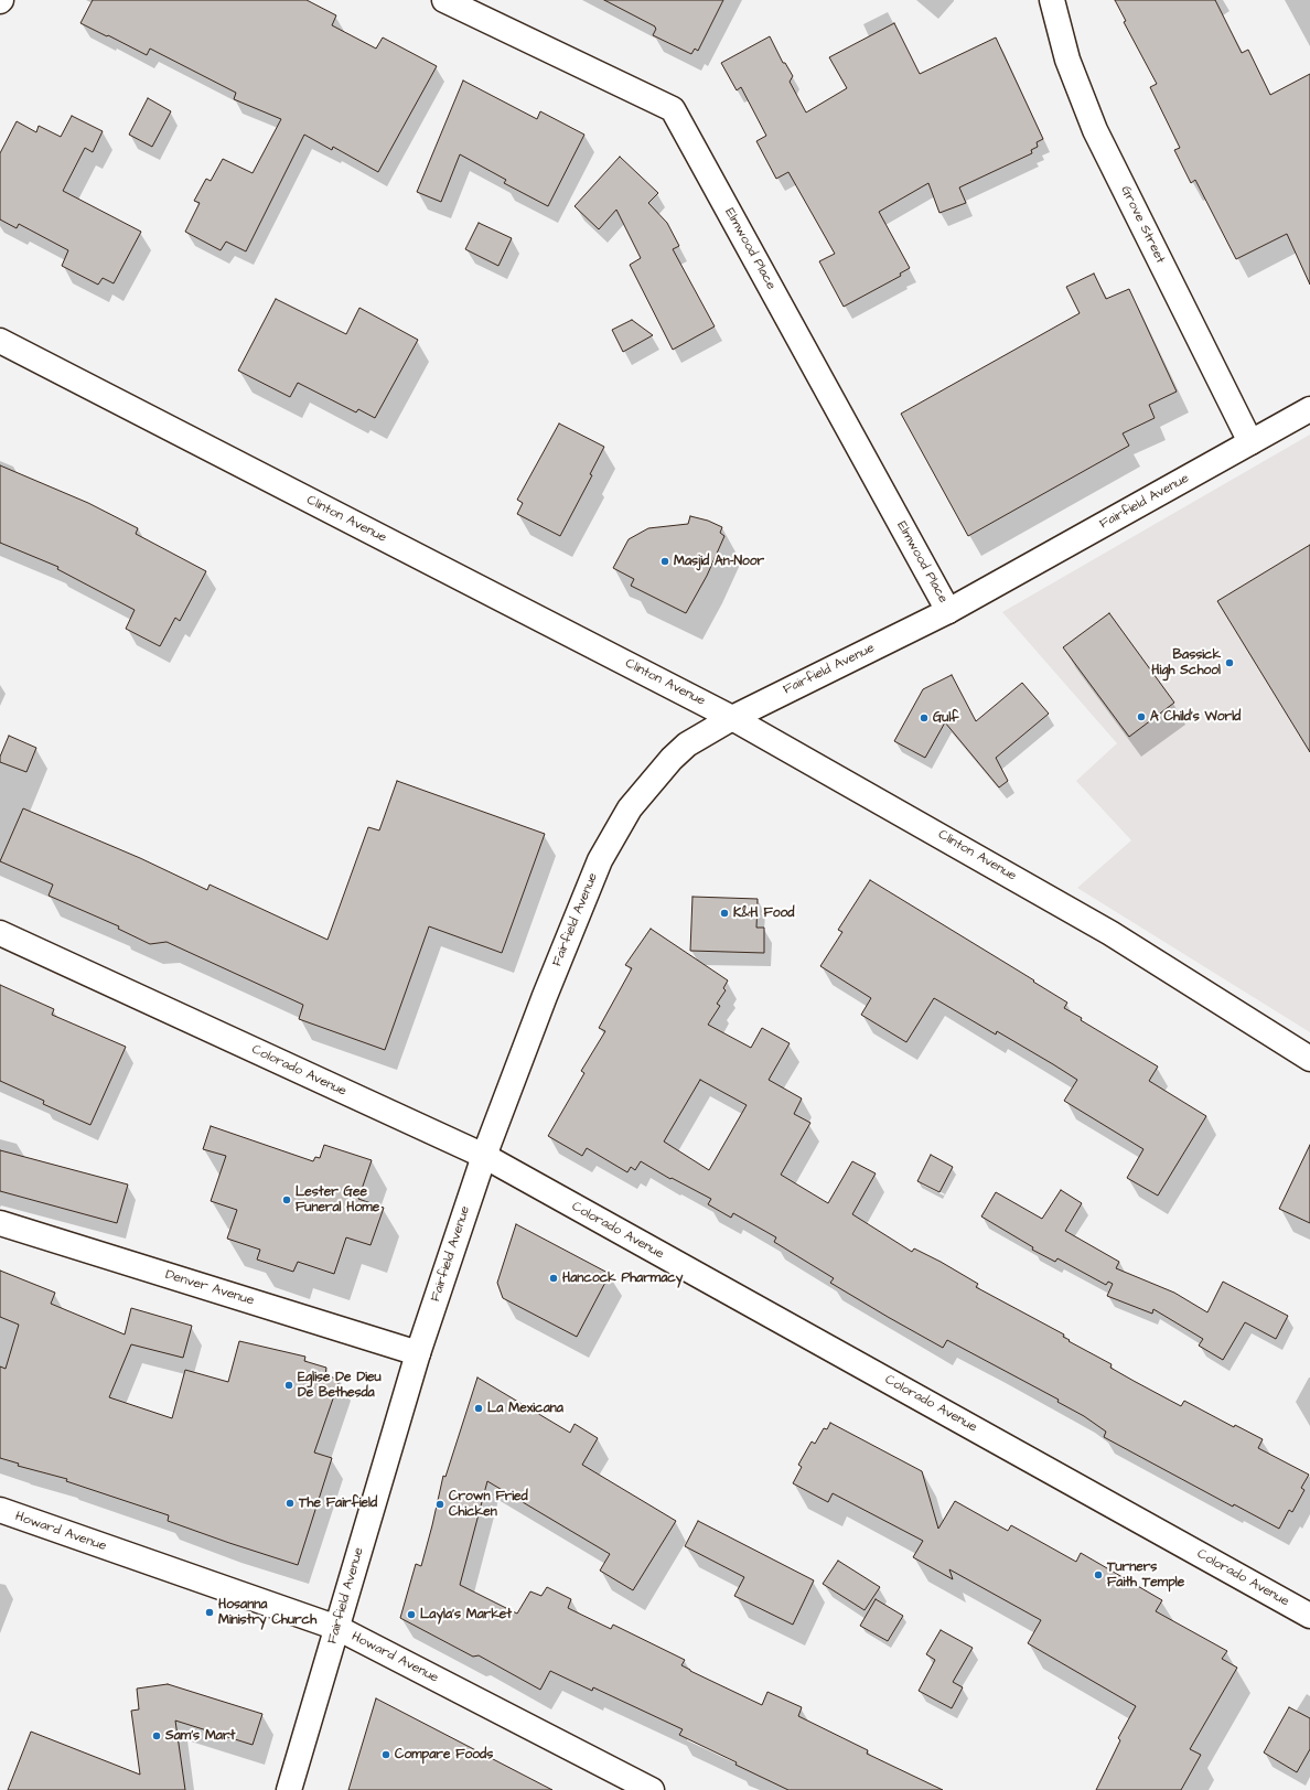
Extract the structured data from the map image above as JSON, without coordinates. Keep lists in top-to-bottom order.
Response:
{
  "streets": {
    "street": [
      "Grove Street",
      "Elmwood Place",
      "Fairfield Avenue",
      "Clinton Avenue",
      "Colorado Avenue",
      "Denver Avenue",
      "Howard Avenue"
    ]
  },
  "crossings": [
    ["Grove Street", "Fairfield Avenue"],
    ["Elmwood Place", "Fairfield Avenue"],
    ["Fairfield Avenue", "Clinton Avenue"],
    ["Fairfield Avenue", "Colorado Avenue"],
    ["Fairfield Avenue", "Denver Avenue"],
    ["Fairfield Avenue", "Howard Avenue"]
  ],
  "places": [
    "Masjid An-Noor",
    "Bassick High School",
    "A Child's World",
    "Gulf",
    "K&H Food",
    "Lester Gee Funeral Home",
    "Hancock Pharmacy",
    "Eglise De Dieu De Bethesda",
    "La Mexicana",
    "The Fairfield",
    "Crown Fried Chicken",
    "Turners Faith Temple",
    "Hosanna Ministry Church",
    "Layla's Market",
    "Sam's Mart",
    "Compare Foods"
  ]
}
